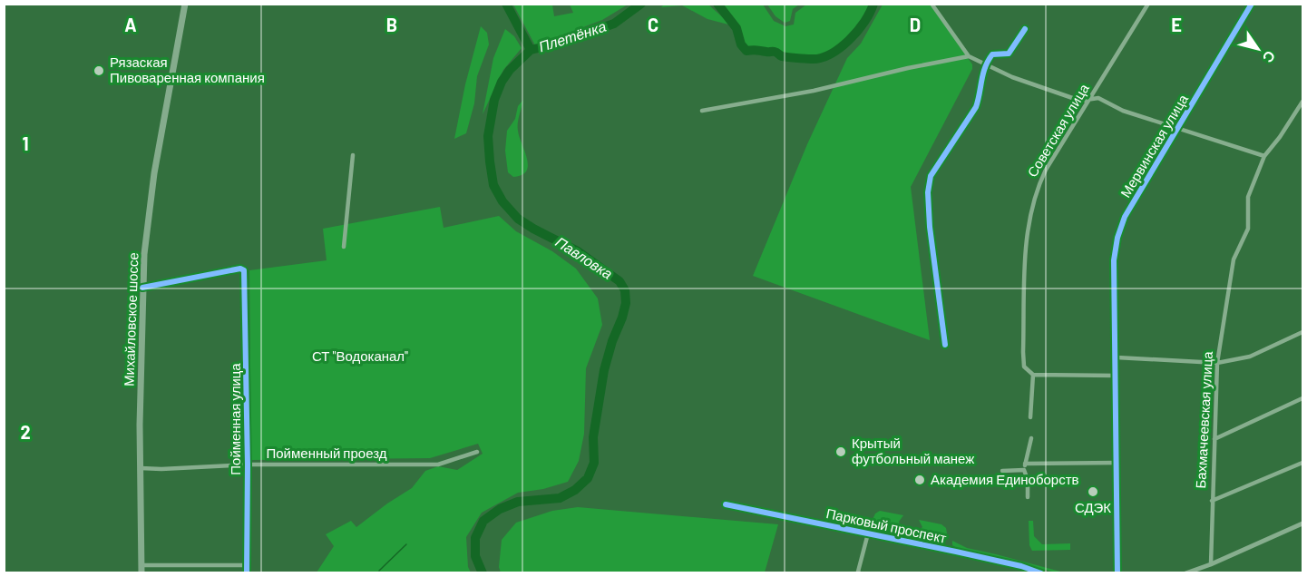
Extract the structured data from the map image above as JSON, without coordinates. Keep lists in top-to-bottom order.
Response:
{
  "streets": {
    "main road": ["Михайловское шоссе"],
    "street": [
      "Советская улица",
      "Мервинская улица",
      "Пойменная улица",
      "Бахмачеевская улица",
      "Пойменный проезд",
      "Парковый проспект"
    ]
  },
  "crossings": [
    ["Михайловское шоссе", "Пойменная улица"],
    ["Михайловское шоссе", "Пойменный проезд"],
    ["Пойменная улица", "Пойменный проезд"]
  ],
  "water": ["Плетёнка", "Павловка"],
  "parks": ["СТ \"Водоканал\""],
  "places": [
    "Рязаская Пивоваренная компания",
    "Крытый футбольный манеж",
    "Академия Единоборств",
    "СДЭК"
  ],
  "north": "bottom right",
  "grid": {
    "columns": [
      "A",
      "B",
      "C",
      "D",
      "E"
    ],
    "rows": ["1", "2"]
  }
}
